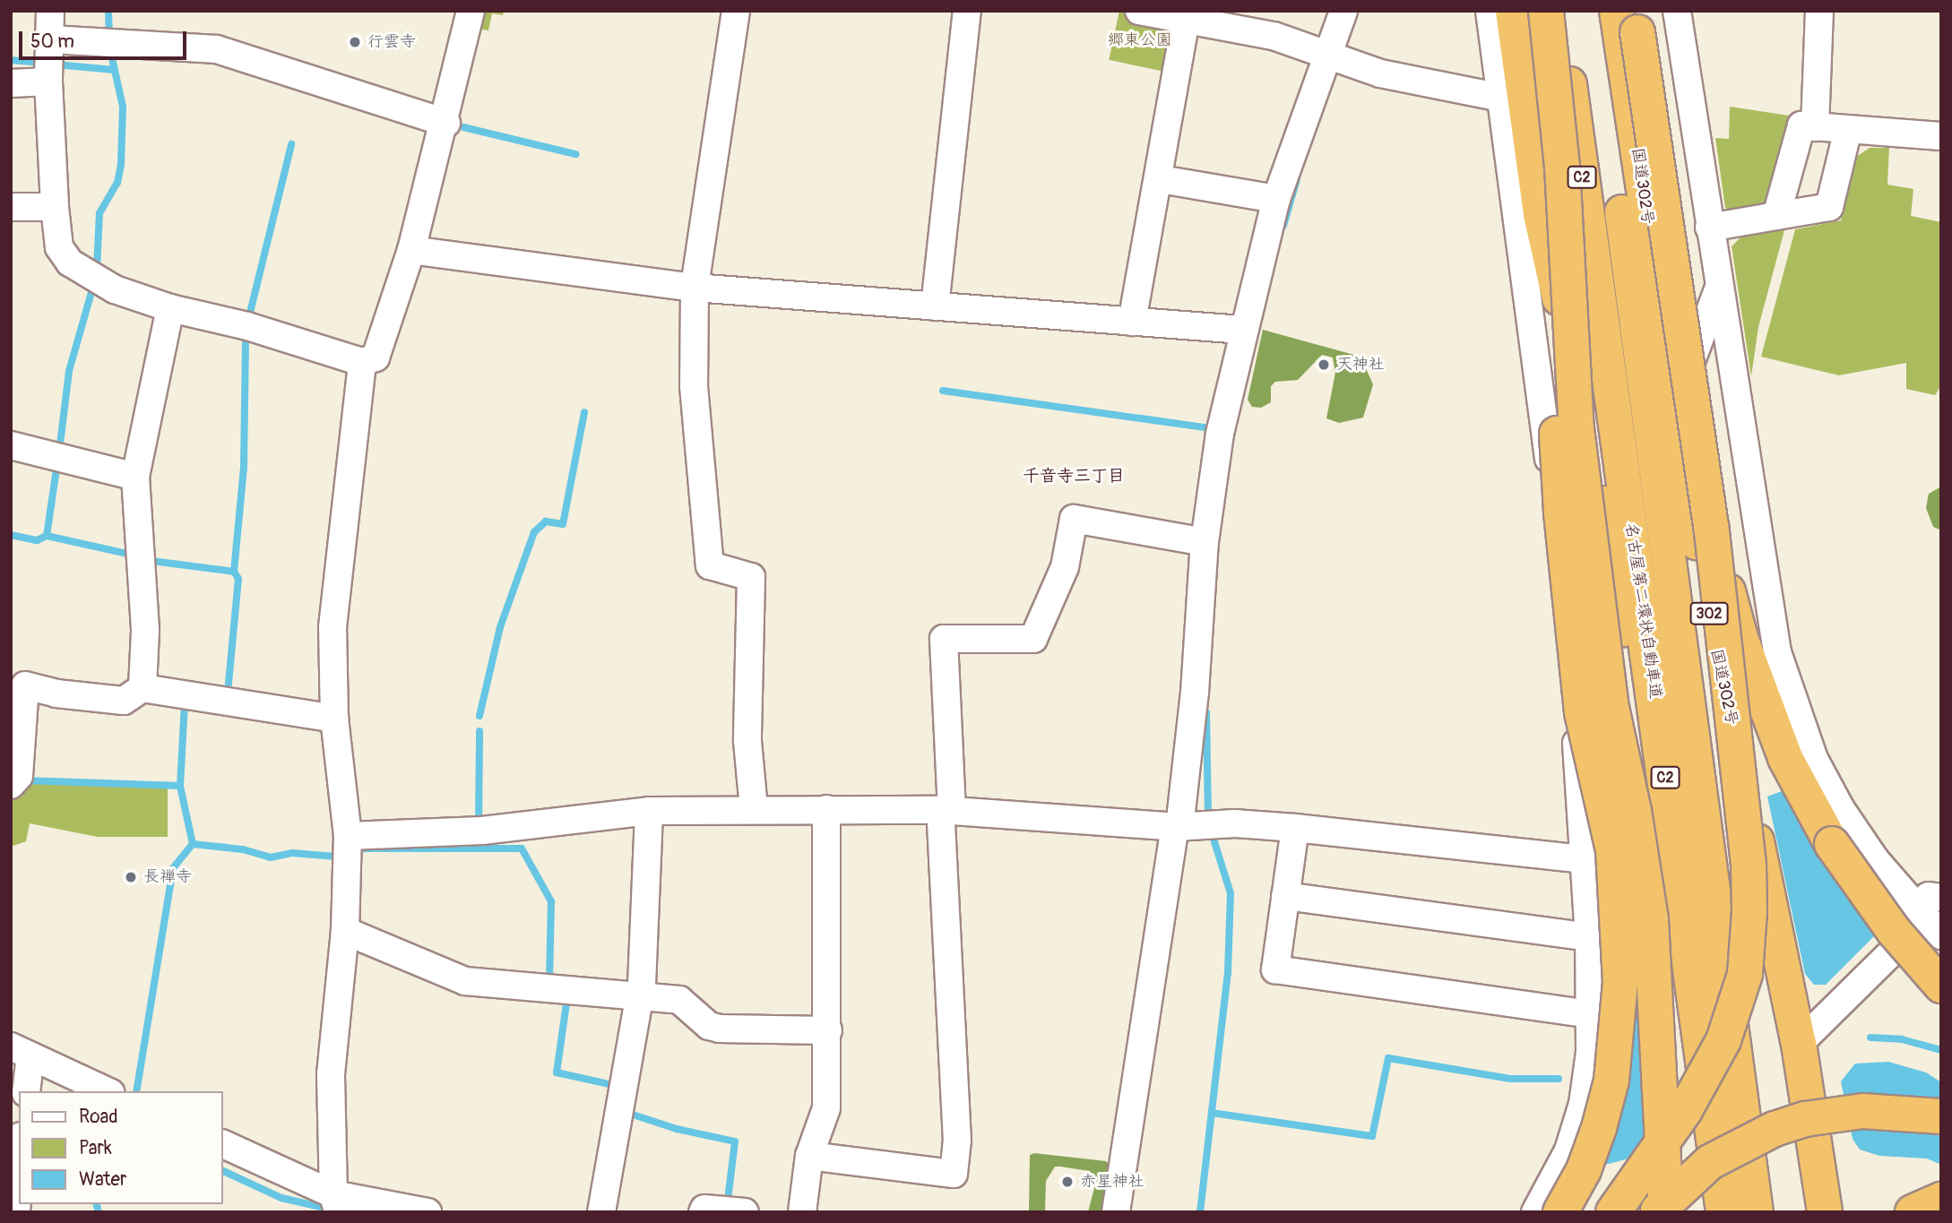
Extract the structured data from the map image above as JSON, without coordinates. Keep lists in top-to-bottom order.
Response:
{
  "streets": {
    "highway": [
      "C2",
      "国道302号",
      "名古屋第二環状自動車道",
      "302"
    ]
  },
  "crossings": [
    ["国道302号", "名古屋第二環状自動車道"]
  ],
  "districts": ["千音寺三丁目"],
  "parks": ["郷東公園"],
  "places": [
    "行雲寺",
    "天神社",
    "長禅寺",
    "赤星神社"
  ],
  "legend": ["Road", "Park", "Water"],
  "scale_bar": "50 m"
}
